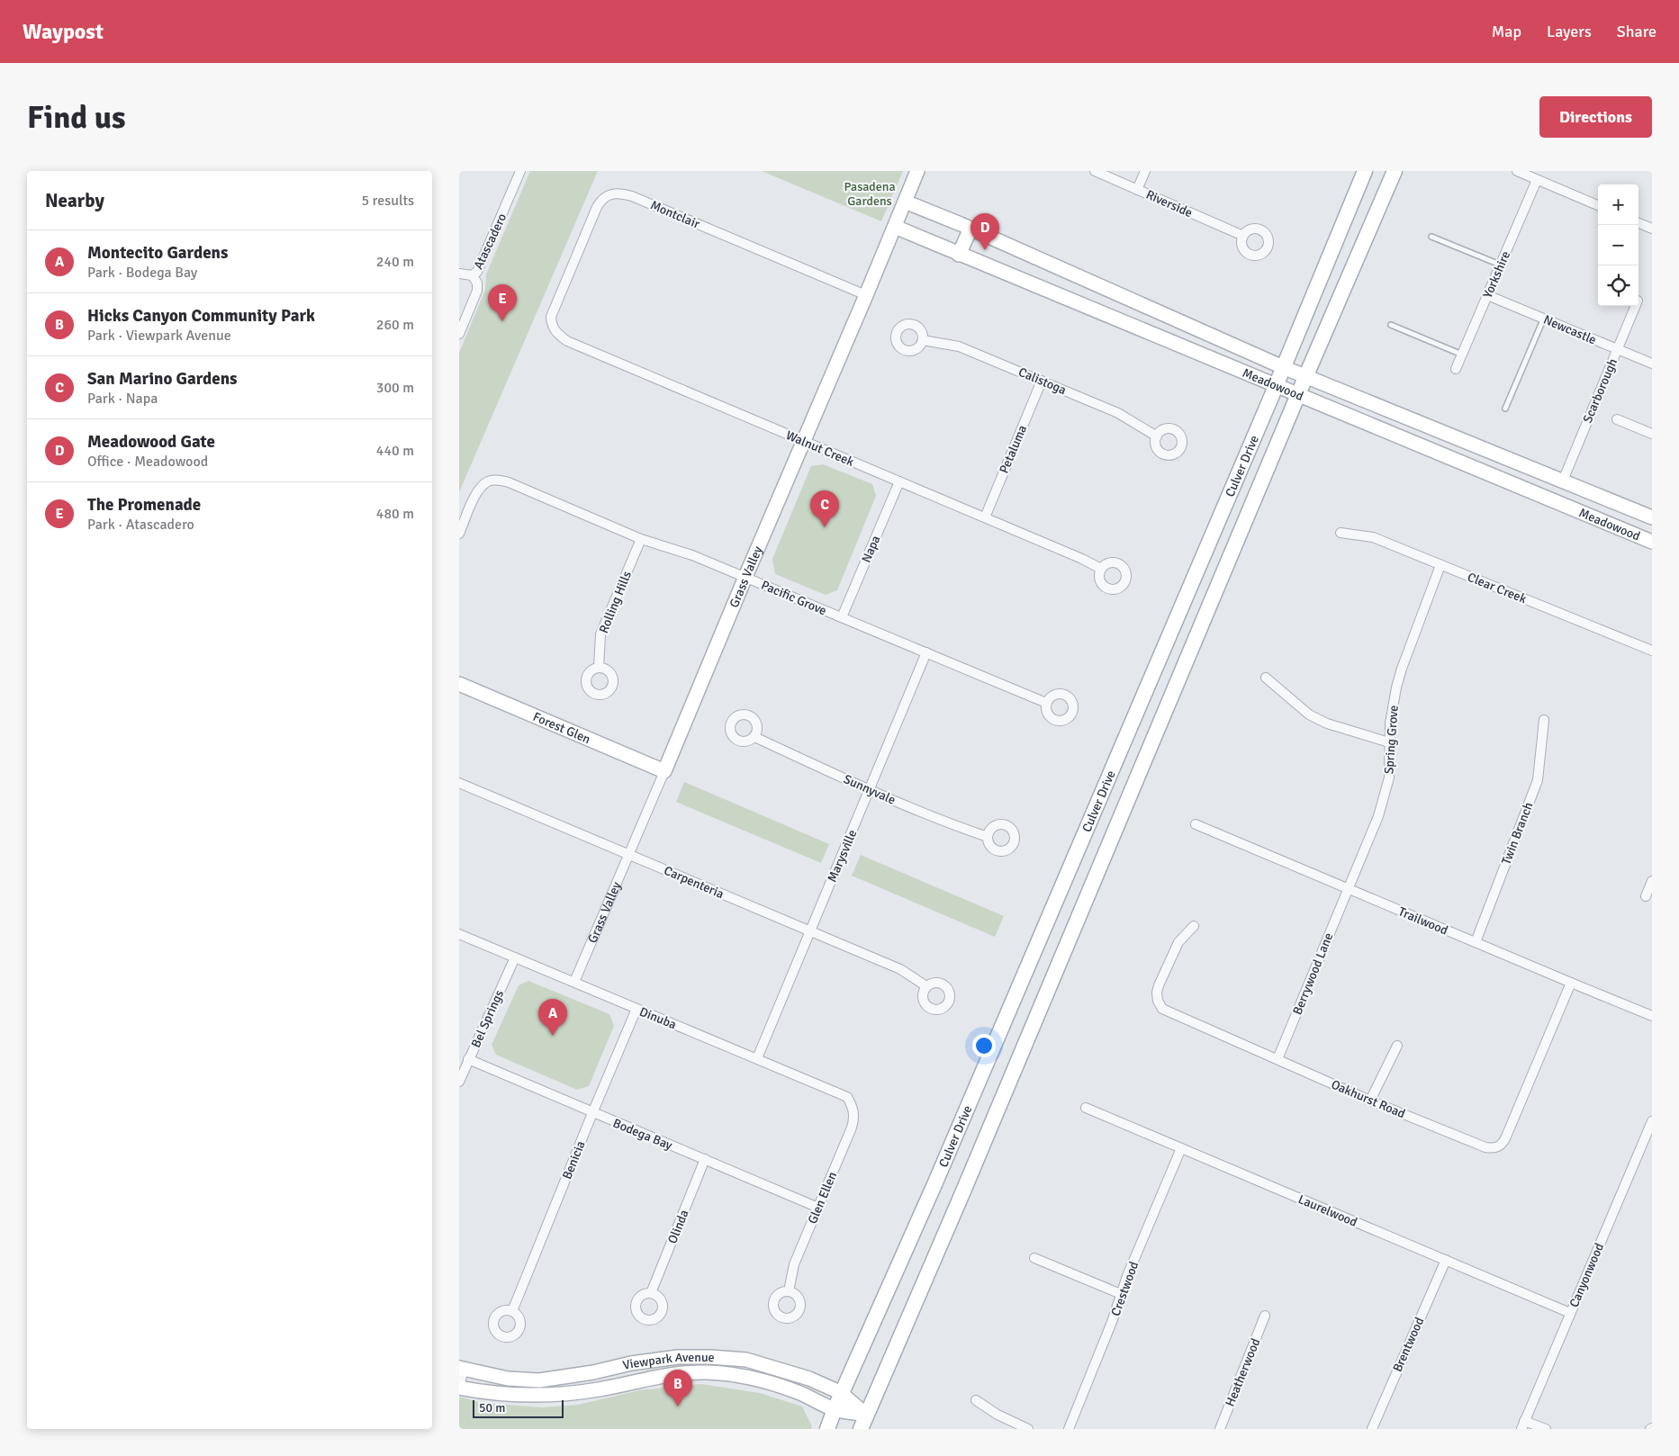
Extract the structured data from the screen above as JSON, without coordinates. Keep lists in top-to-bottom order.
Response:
{
  "streets": {
    "main road": ["Culver Drive"],
    "street": [
      "Riverside",
      "Montclair",
      "Atascadero",
      "Yorkshire",
      "Newcastle",
      "Calistoga",
      "Meadowood",
      "Scarborough",
      "Walnut Creek",
      "Petaluma",
      "Napa",
      "Grass Valley",
      "Clear Creek",
      "Pacific Grove",
      "Rolling Hills",
      "Forest Glen",
      "Spring Grove",
      "Sunnyvale",
      "Twin Branch",
      "Marysville",
      "Carpenteria",
      "Trailwood",
      "Berrywood Lane",
      "Dinuba",
      "Bel Springs",
      "Oakhurst Road",
      "Bodega Bay",
      "Benicia",
      "Glen Ellen",
      "Laurelwood",
      "Olinda",
      "Canyonwood",
      "Crestwood",
      "Brentwood",
      "Viewpark Avenue",
      "Heatherwood"
    ]
  },
  "crossings": [
    ["Montclair", "Walnut Creek"],
    ["Montclair", "Grass Valley"],
    ["Yorkshire", "Newcastle"],
    ["Newcastle", "Scarborough"],
    ["Calistoga", "Petaluma"],
    ["Meadowood", "Scarborough"],
    ["Meadowood", "Culver Drive"],
    ["Meadowood", "Grass Valley"],
    ["Walnut Creek", "Petaluma"],
    ["Walnut Creek", "Napa"],
    ["Walnut Creek", "Grass Valley"],
    ["Culver Drive", "Viewpark Avenue"],
    ["Napa", "Pacific Grove"],
    ["Grass Valley", "Pacific Grove"],
    ["Grass Valley", "Forest Glen"],
    ["Grass Valley", "Carpenteria"],
    ["Grass Valley", "Dinuba"],
    ["Clear Creek", "Spring Grove"],
    ["Pacific Grove", "Rolling Hills"],
    ["Pacific Grove", "Marysville"],
    ["Spring Grove", "Trailwood"],
    ["Spring Grove", "Berrywood Lane"],
    ["Sunnyvale", "Marysville"],
    ["Twin Branch", "Trailwood"],
    ["Marysville", "Carpenteria"],
    ["Marysville", "Dinuba"],
    ["Trailwood", "Berrywood Lane"],
    ["Trailwood", "Oakhurst Road"],
    ["Berrywood Lane", "Oakhurst Road"],
    ["Dinuba", "Bel Springs"],
    ["Dinuba", "Benicia"],
    ["Dinuba", "Glen Ellen"],
    ["Bel Springs", "Bodega Bay"],
    ["Bodega Bay", "Benicia"],
    ["Bodega Bay", "Glen Ellen"],
    ["Bodega Bay", "Olinda"],
    ["Laurelwood", "Canyonwood"],
    ["Laurelwood", "Crestwood"],
    ["Laurelwood", "Brentwood"]
  ],
  "parks": ["Pasadena Gardens"],
  "scale_bar": "50 m",
  "page": {
    "header": "Waypost",
    "nav": ["Map", "Layers", "Share"],
    "buttons": "Directions",
    "title": "Find us",
    "heading": ["Nearby", "5 results"],
    "map_buttons": ["+", "−"],
    "pins": [
      "D",
      "E",
      "C",
      "A",
      "B"
    ],
    "list": [
      {
        "mark": "A",
        "name": "Montecito Gardens",
        "note": "Park · Bodega Bay",
        "value": "240 m"
      },
      {
        "mark": "B",
        "name": "Hicks Canyon Community Park",
        "note": "Park · Viewpark Avenue",
        "value": "260 m"
      },
      {
        "mark": "C",
        "name": "San Marino Gardens",
        "note": "Park · Napa",
        "value": "300 m"
      },
      {
        "mark": "D",
        "name": "Meadowood Gate",
        "note": "Office · Meadowood",
        "value": "440 m"
      },
      {
        "mark": "E",
        "name": "The Promenade",
        "note": "Park · Atascadero",
        "value": "480 m"
      }
    ],
    "scale": "50 m"
  }
}
